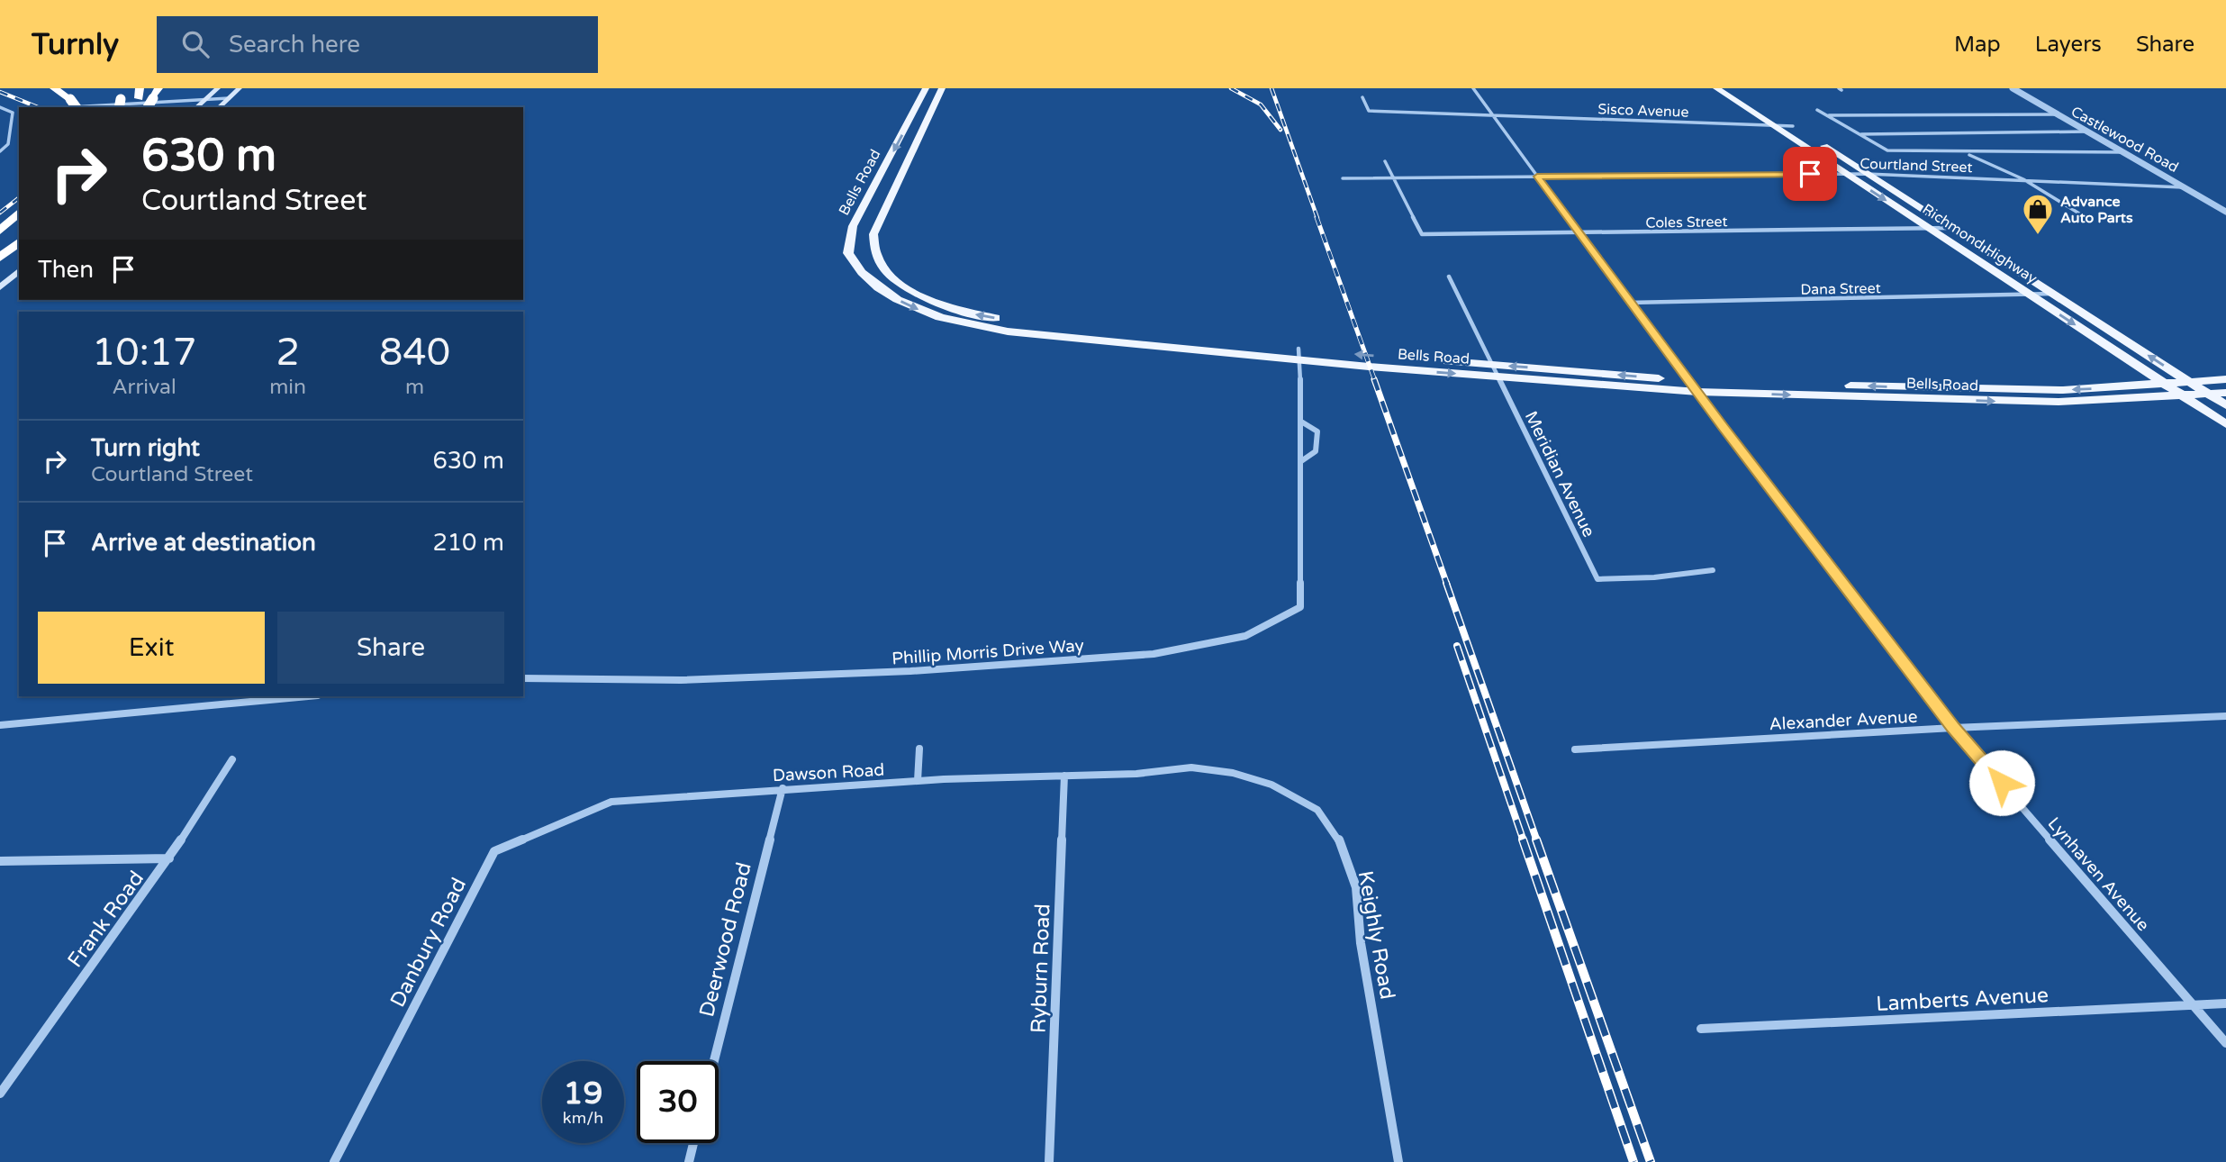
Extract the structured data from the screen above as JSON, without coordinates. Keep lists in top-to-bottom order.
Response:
{
  "streets": {
    "main road": ["Bells Road", "Richmond Highway"],
    "street": [
      "Sisco Avenue",
      "Castlewood Road",
      "Courtland Street",
      "Coles Street",
      "Dana Street",
      "Meridian Avenue",
      "Phillip Morris Drive Way",
      "Alexander Avenue",
      "Dawson Road",
      "Lynhaven Avenue",
      "Frank Road",
      "Keighly Road",
      "Deerwood Road",
      "Danbury Road",
      "Ryburn Road",
      "Lamberts Avenue"
    ]
  },
  "crossings": [
    ["Sisco Avenue", "Richmond Highway"],
    ["Sisco Avenue", "Lynhaven Avenue"],
    ["Castlewood Road", "Courtland Street"],
    ["Courtland Street", "Coles Street"],
    ["Courtland Street", "Richmond Highway"],
    ["Courtland Street", "Lynhaven Avenue"],
    ["Bells Road", "Richmond Highway"],
    ["Bells Road", "Meridian Avenue"],
    ["Bells Road", "Phillip Morris Drive Way"],
    ["Bells Road", "Lynhaven Avenue"],
    ["Coles Street", "Richmond Highway"],
    ["Coles Street", "Lynhaven Avenue"],
    ["Richmond Highway", "Dana Street"],
    ["Dana Street", "Lynhaven Avenue"],
    ["Alexander Avenue", "Lynhaven Avenue"],
    ["Dawson Road", "Keighly Road"],
    ["Dawson Road", "Deerwood Road"],
    ["Dawson Road", "Danbury Road"],
    ["Lynhaven Avenue", "Lamberts Avenue"],
    ["Keighly Road", "Ryburn Road"]
  ],
  "places": {
    "shop": ["Advance Auto Parts"]
  },
  "page": {
    "header": "Turnly",
    "search": "Search here",
    "nav": ["Map", "Layers", "Share"],
    "turn": ["630 m", "Courtland Street"],
    "then": "Then",
    "eta": [
      "10:17",
      "Arrival",
      "2",
      "min",
      "840",
      "m"
    ],
    "list": [
      {
        "name": "Turn right",
        "note": "Courtland Street",
        "value": "630 m"
      },
      {
        "name": "Arrive at destination",
        "value": "210 m"
      }
    ],
    "buttons": ["Exit", "Share"],
    "speed": "19 km/h",
    "limit": "30"
  }
}
